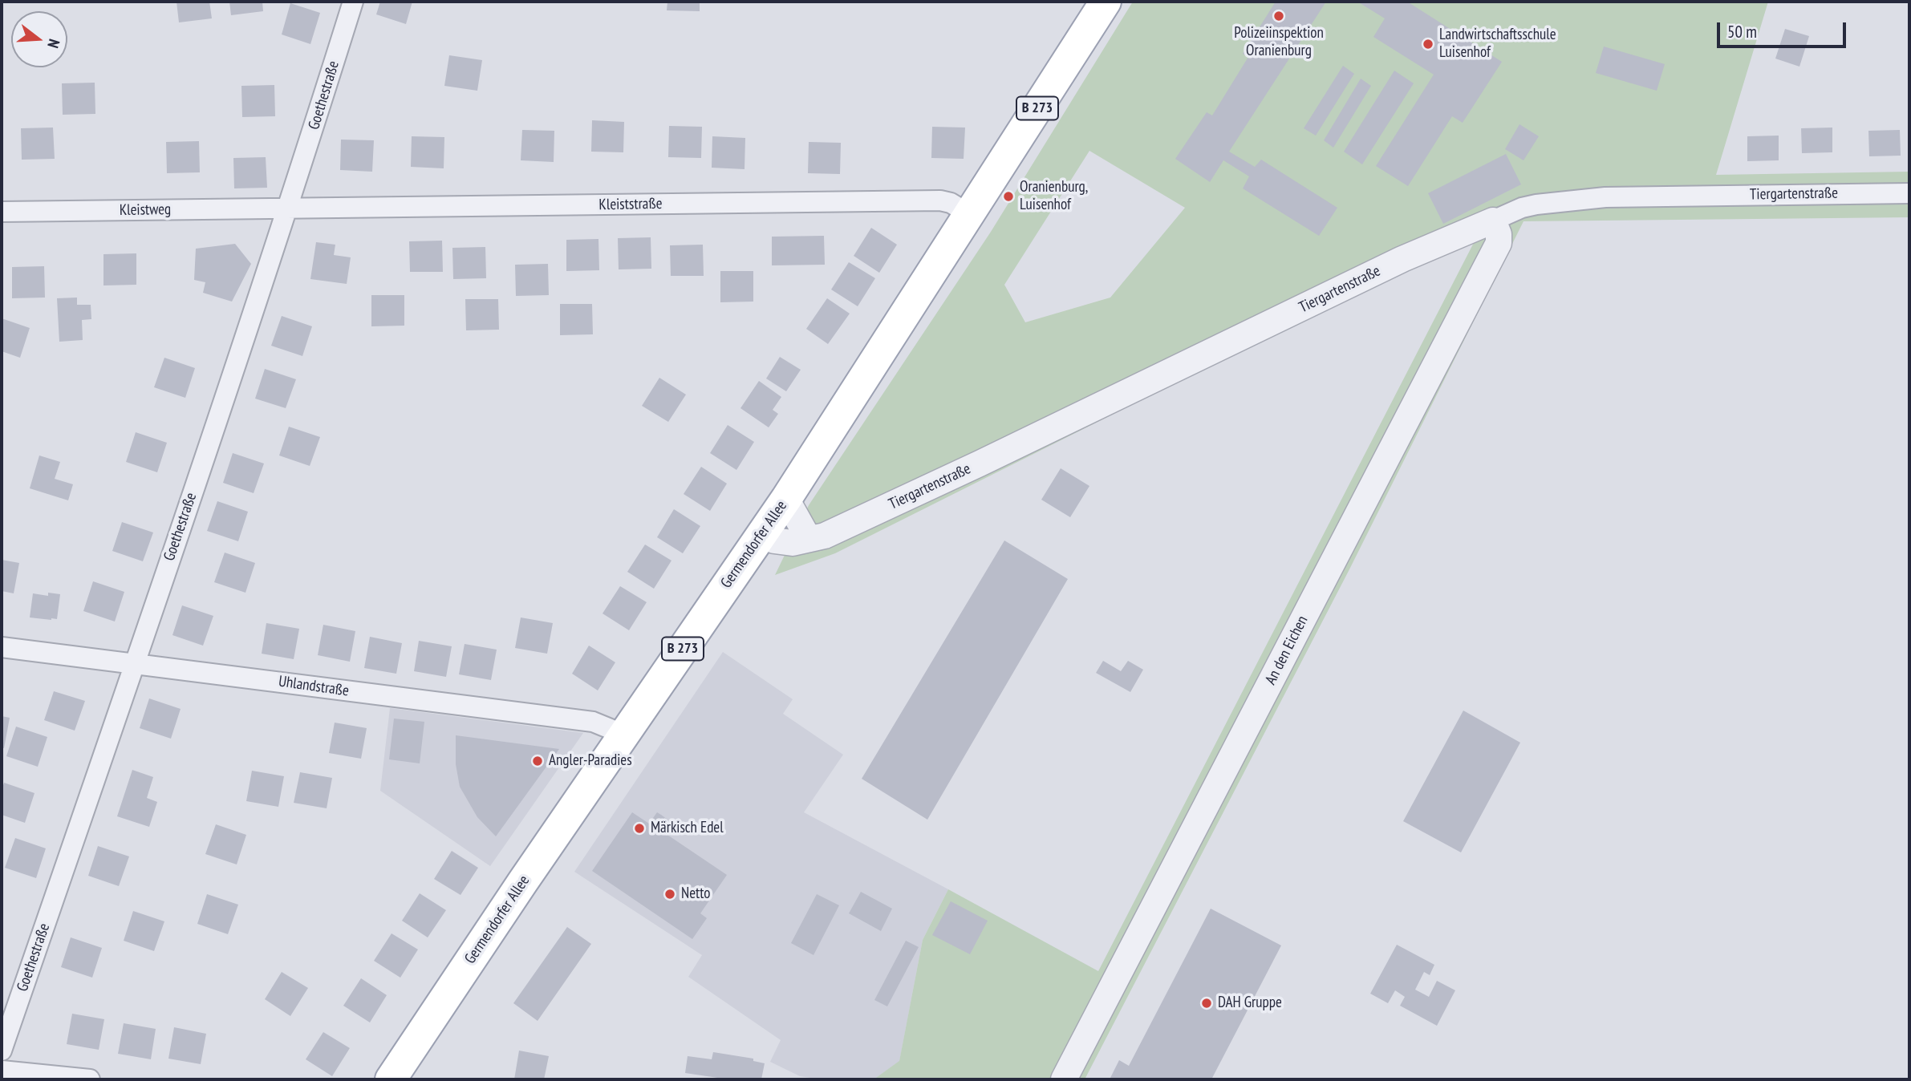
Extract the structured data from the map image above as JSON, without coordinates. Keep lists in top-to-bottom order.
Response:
{
  "streets": {
    "main road": ["B 273", "Germendorfer Allee"],
    "street": [
      "Goethestraße",
      "Tiergartenstraße",
      "Kleiststraße",
      "Kleistweg",
      "An den Eichen",
      "Uhlandstraße"
    ]
  },
  "crossings": [
    ["Goethestraße", "Kleiststraße"],
    ["Goethestraße", "Kleistweg"],
    ["Goethestraße", "Uhlandstraße"],
    ["Tiergartenstraße", "Germendorfer Allee"],
    ["Tiergartenstraße", "An den Eichen"],
    ["Kleiststraße", "Kleistweg"],
    ["Kleiststraße", "Germendorfer Allee"],
    ["Germendorfer Allee", "Uhlandstraße"]
  ],
  "places": [
    "Polizeiinspektion Oranienburg",
    "Landwirtschaftsschule Luisenhof",
    "Oranienburg, Luisenhof",
    "Angler-Paradies",
    "Märkisch Edel",
    "Netto",
    "DAH Gruppe"
  ],
  "scale_bar": "50 m",
  "north": "right"
}
